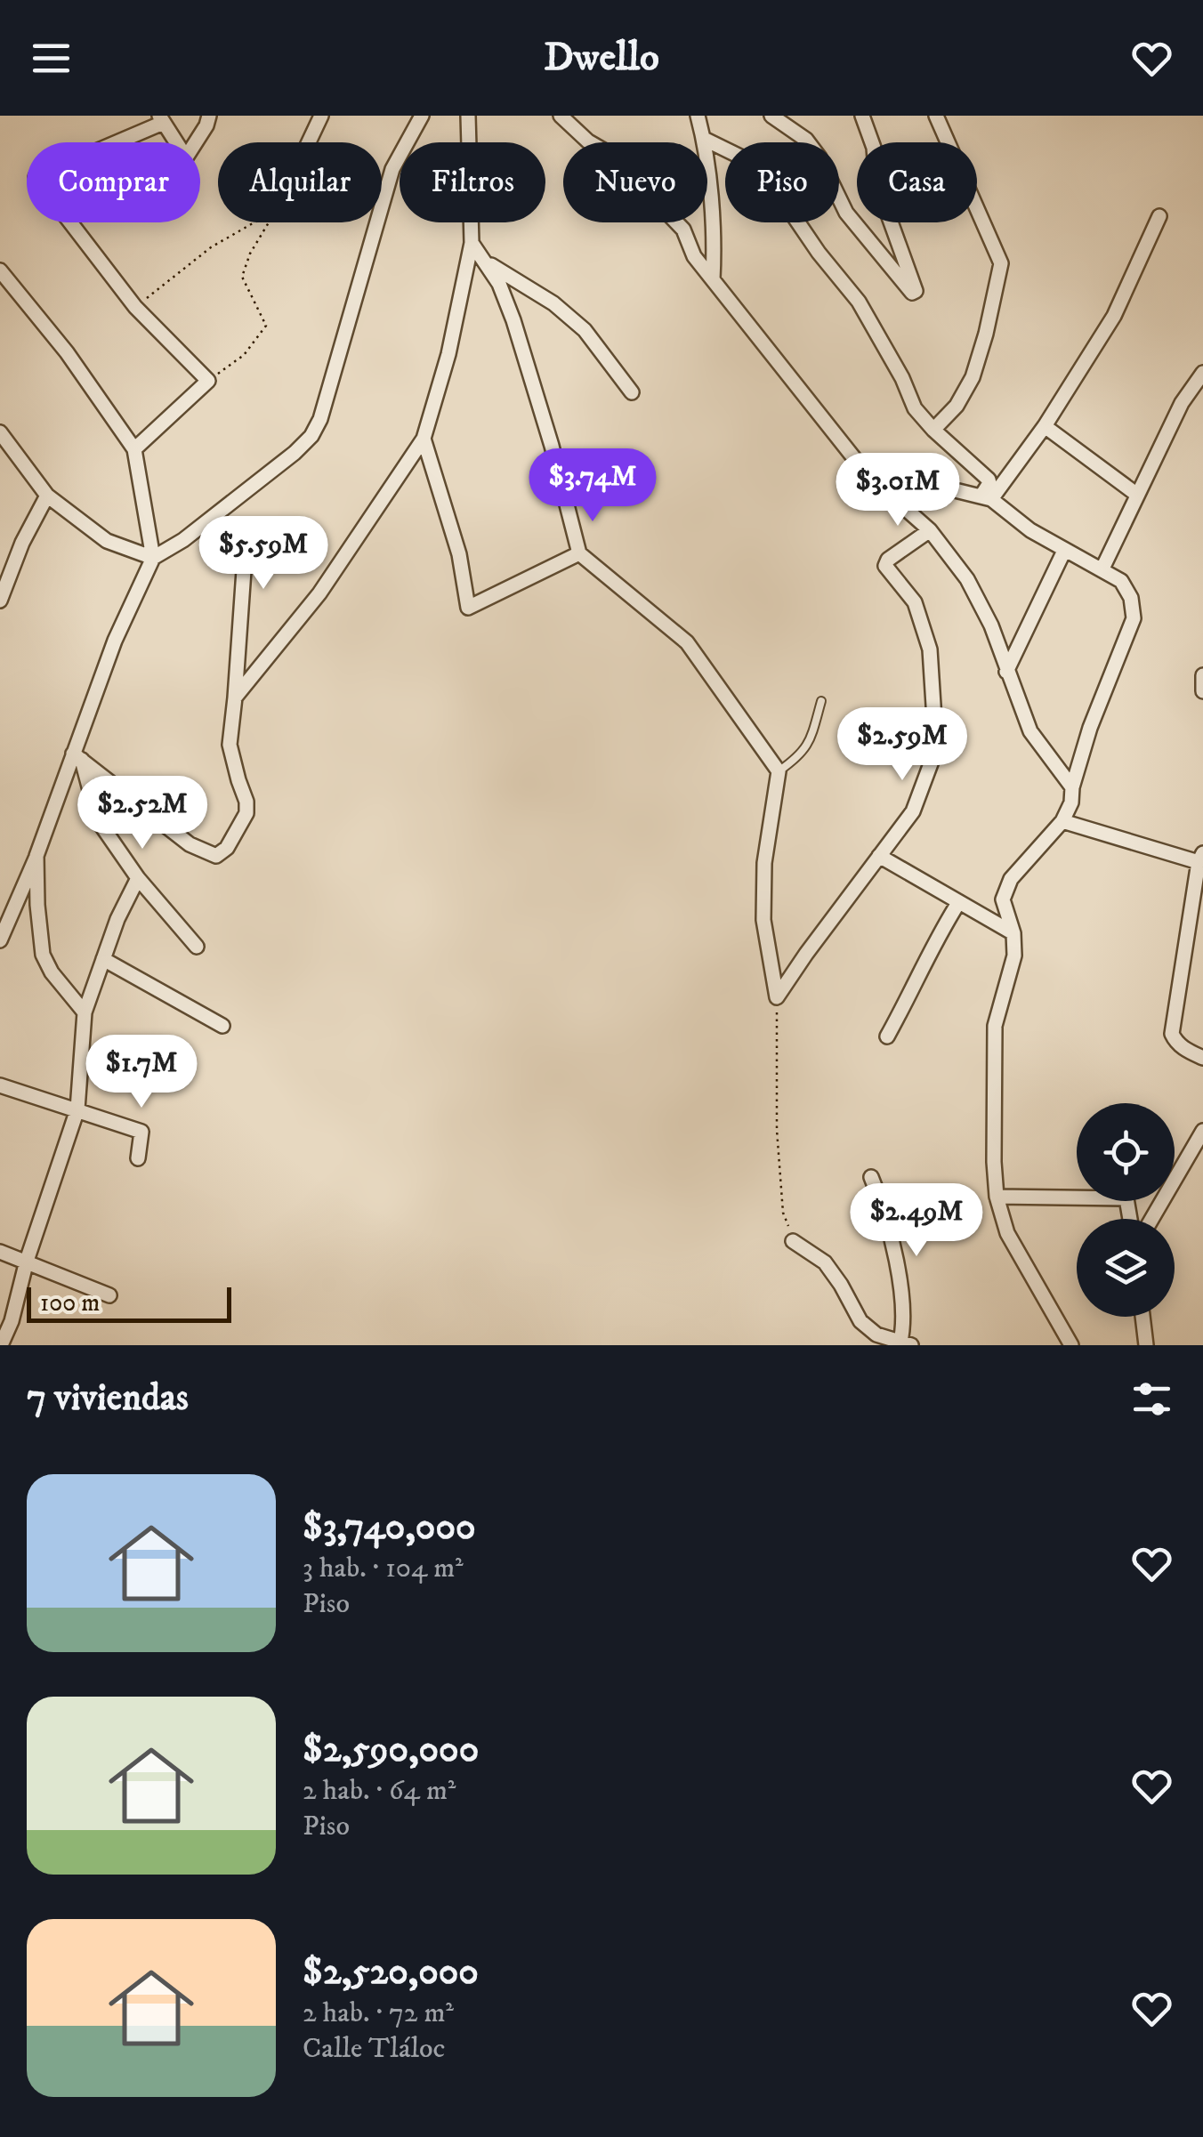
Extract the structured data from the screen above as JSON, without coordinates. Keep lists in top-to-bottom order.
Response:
{
  "scale_bar": "100 m",
  "page": {
    "header": "Dwello",
    "chip": [
      "Comprar",
      "Alquilar",
      "Filtros",
      "Nuevo",
      "Piso",
      "Casa"
    ],
    "price": [
      "$3.74M",
      "$3.01M",
      "$5.59M",
      "$2.59M",
      "$2.52M",
      "$1.7M",
      "$2.49M"
    ],
    "scale": "100 m",
    "heading": "7 viviendas",
    "list": [
      {
        "name": "$3,740,000",
        "note": "3 hab. · 104 m² · Piso"
      },
      {
        "name": "$2,590,000",
        "note": "2 hab. · 64 m² · Piso"
      },
      {
        "name": "$2,520,000",
        "note": "2 hab. · 72 m² · Calle Tláloc"
      }
    ]
  }
}
